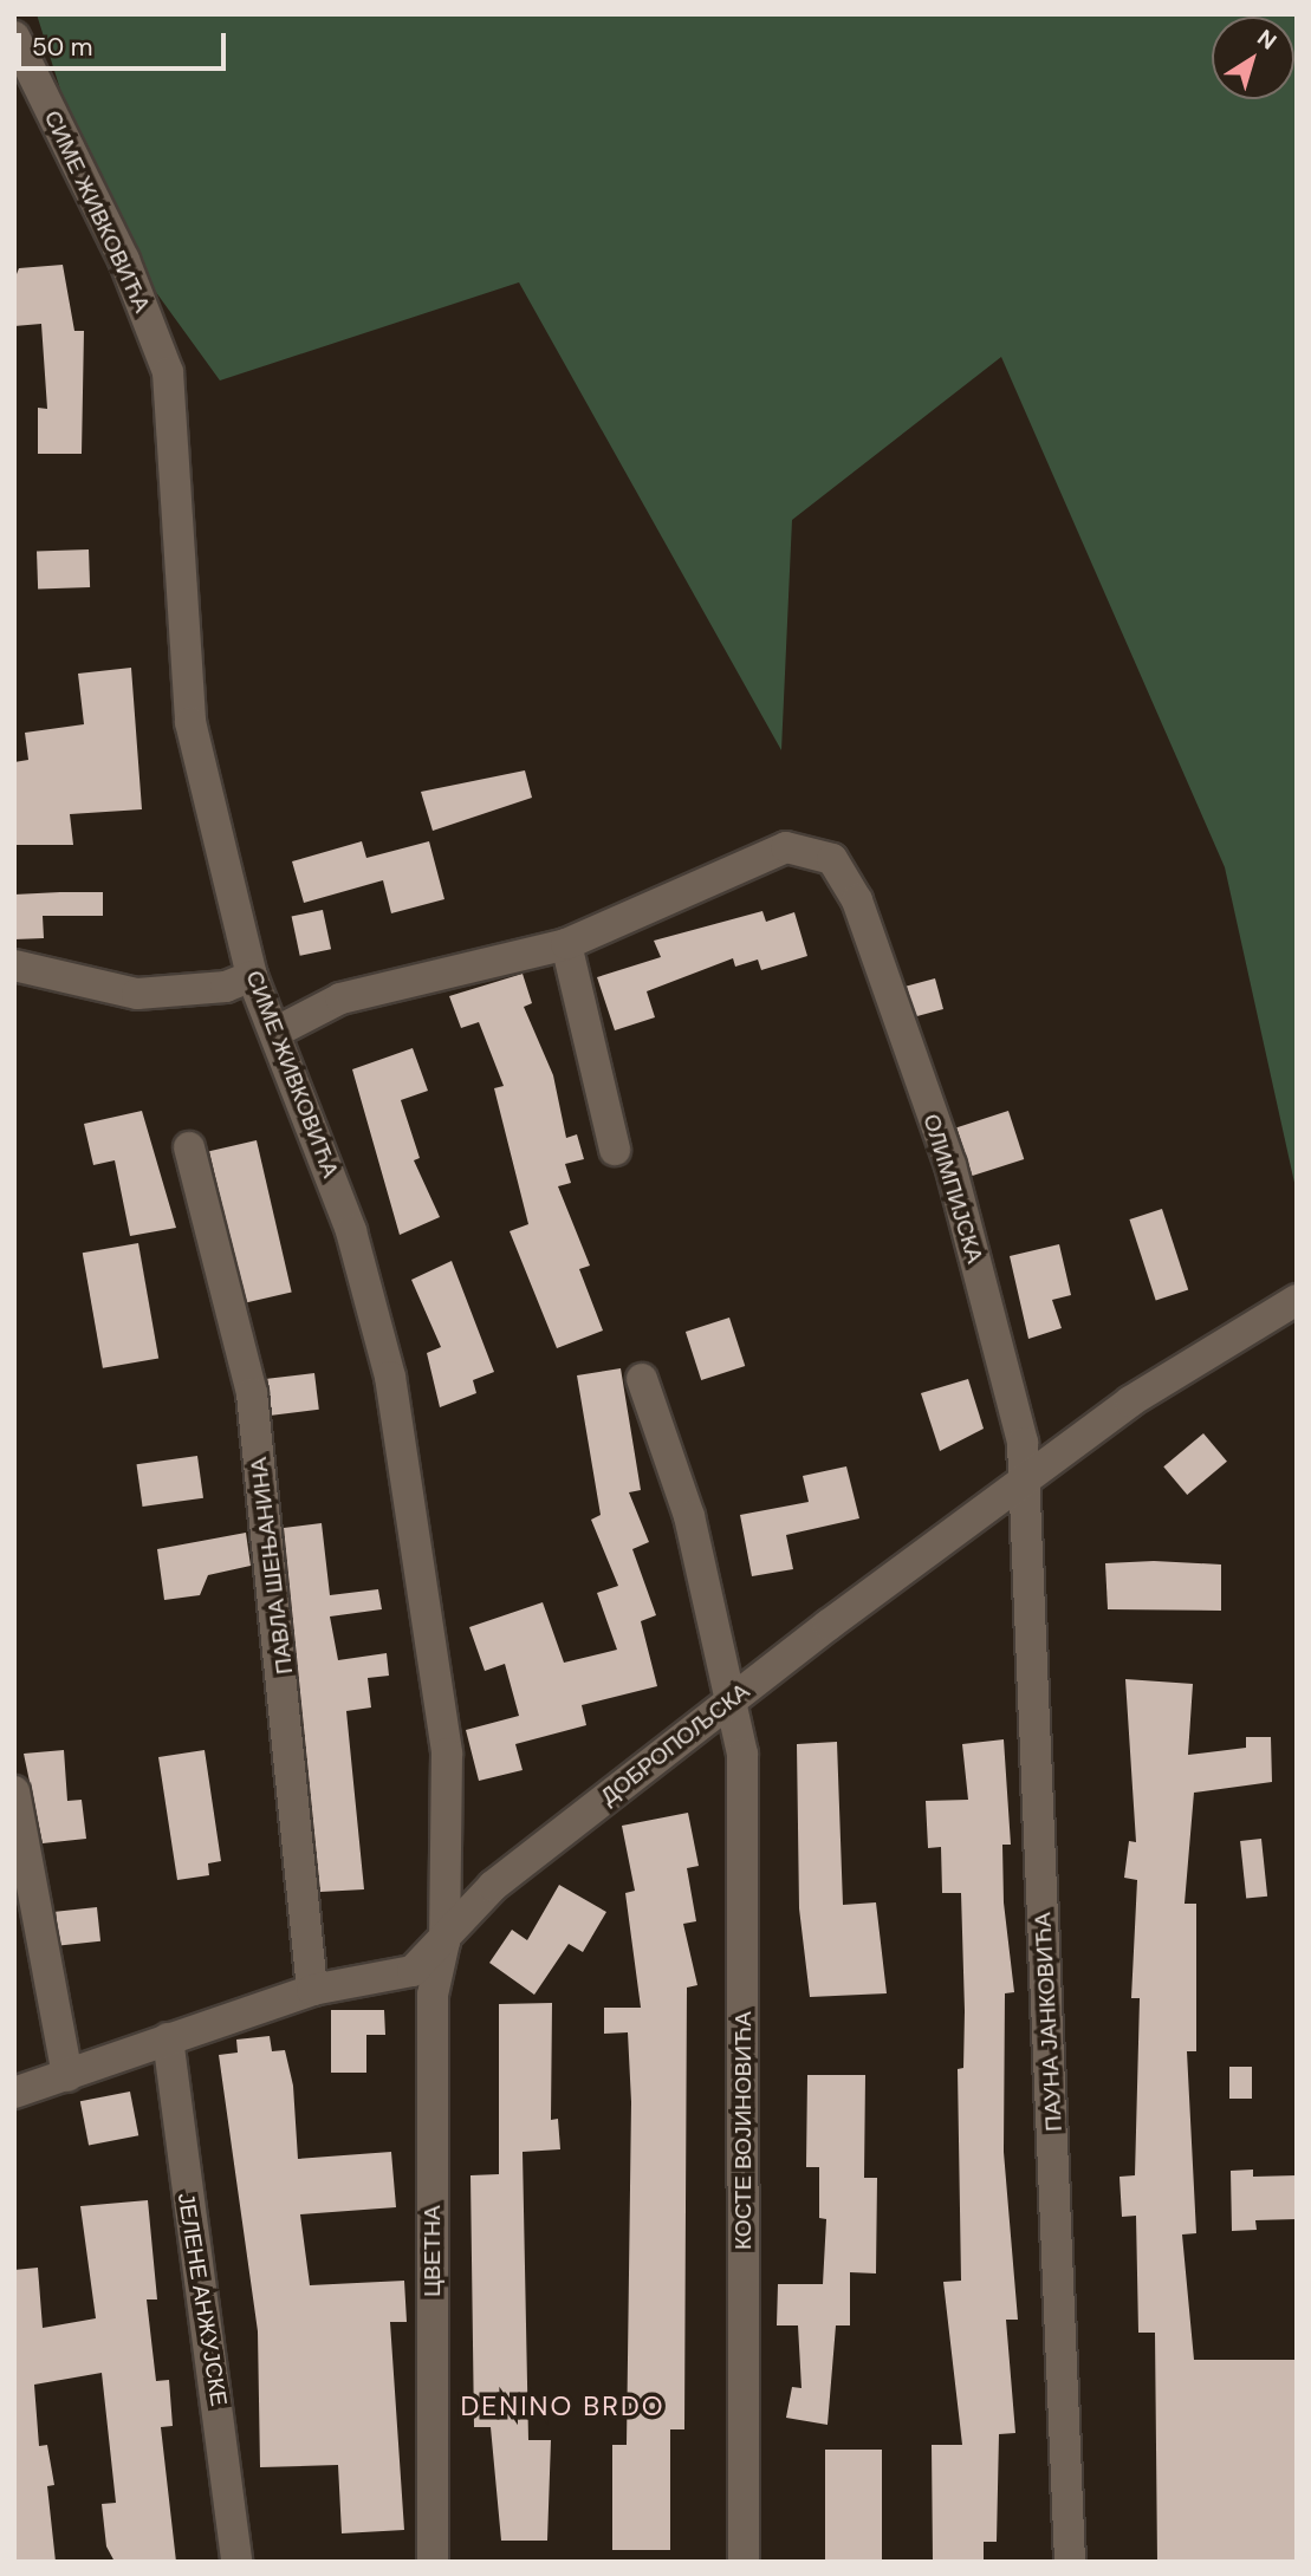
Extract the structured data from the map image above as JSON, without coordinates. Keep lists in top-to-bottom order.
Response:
{
  "streets": {
    "street": [
      "СИМЕ ЖИВКОВИЋА",
      "ОЛИМПИЈСКА",
      "ПАВЛА ШЕЊАНИНА",
      "ДОБРОПОЉСКА",
      "ПАУНА ЈАНКОВИЋА",
      "КОСТЕ ВОЈИНОВИЋА",
      "ЦВЕТНА",
      "ЈЕЛЕНЕ АНЖУЈСКЕ"
    ]
  },
  "crossings": [
    ["СИМЕ ЖИВКОВИЋА", "ОЛИМПИЈСКА"],
    ["СИМЕ ЖИВКОВИЋА", "ДОБРОПОЉСКА"],
    ["СИМЕ ЖИВКОВИЋА", "ЦВЕТНА"],
    ["ОЛИМПИЈСКА", "ДОБРОПОЉСКА"],
    ["ОЛИМПИЈСКА", "ПАУНА ЈАНКОВИЋА"],
    ["ПАВЛА ШЕЊАНИНА", "ДОБРОПОЉСКА"],
    ["ДОБРОПОЉСКА", "ПАУНА ЈАНКОВИЋА"],
    ["ДОБРОПОЉСКА", "КОСТЕ ВОЈИНОВИЋА"],
    ["ДОБРОПОЉСКА", "ЦВЕТНА"],
    ["ДОБРОПОЉСКА", "ЈЕЛЕНЕ АНЖУЈСКЕ"]
  ],
  "districts": ["DENINO BRDO"],
  "scale_bar": "50 m",
  "north": "top right"
}
